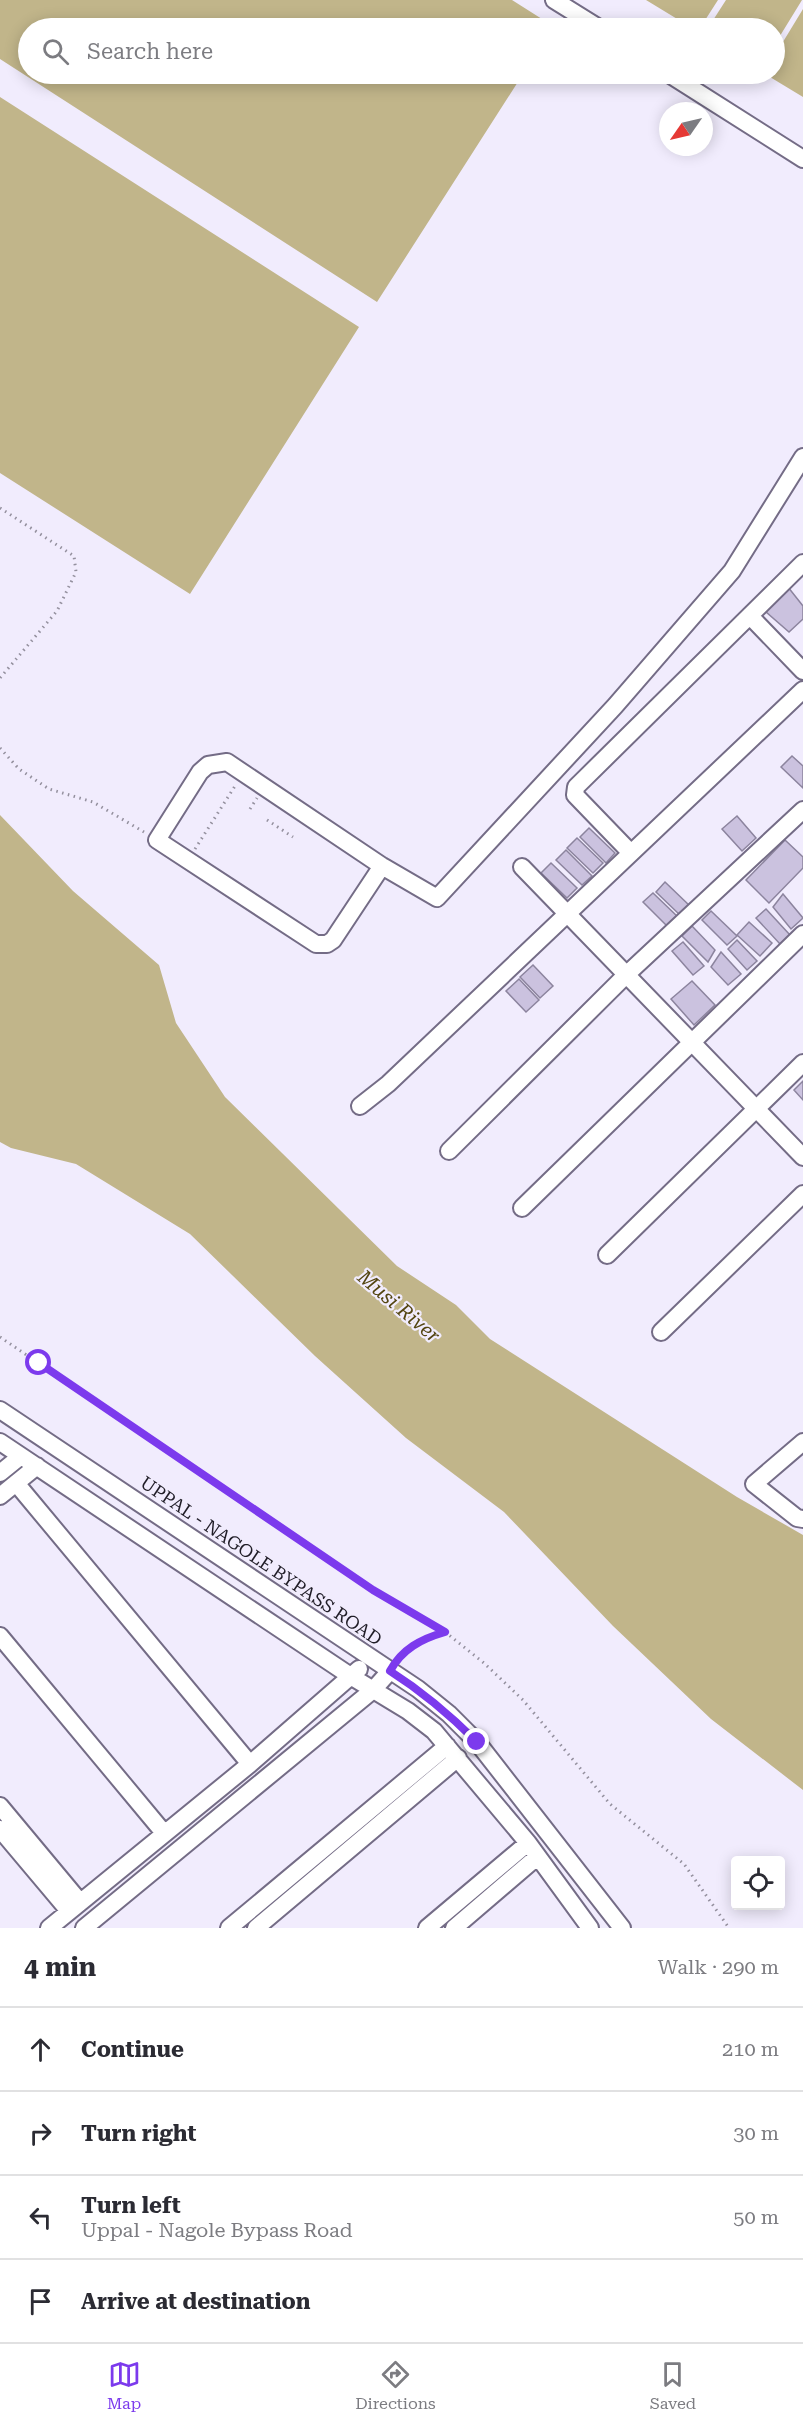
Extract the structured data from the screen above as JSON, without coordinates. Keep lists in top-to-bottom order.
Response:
{
  "streets": {
    "street": ["UPPAL - NAGOLE BYPASS ROAD"]
  },
  "water": ["Musi River"],
  "north": "bottom left",
  "page": {
    "search": "Search here",
    "heading": ["4 min", "Walk · 290 m"],
    "list": [
      ["Continue", "210 m"],
      ["Turn right", "30 m"],
      ["Turn left", "Uppal - Nagole Bypass Road", "50 m"],
      "Arrive at destination"
    ],
    "nav": ["Map", "Directions", "Saved"]
  }
}
